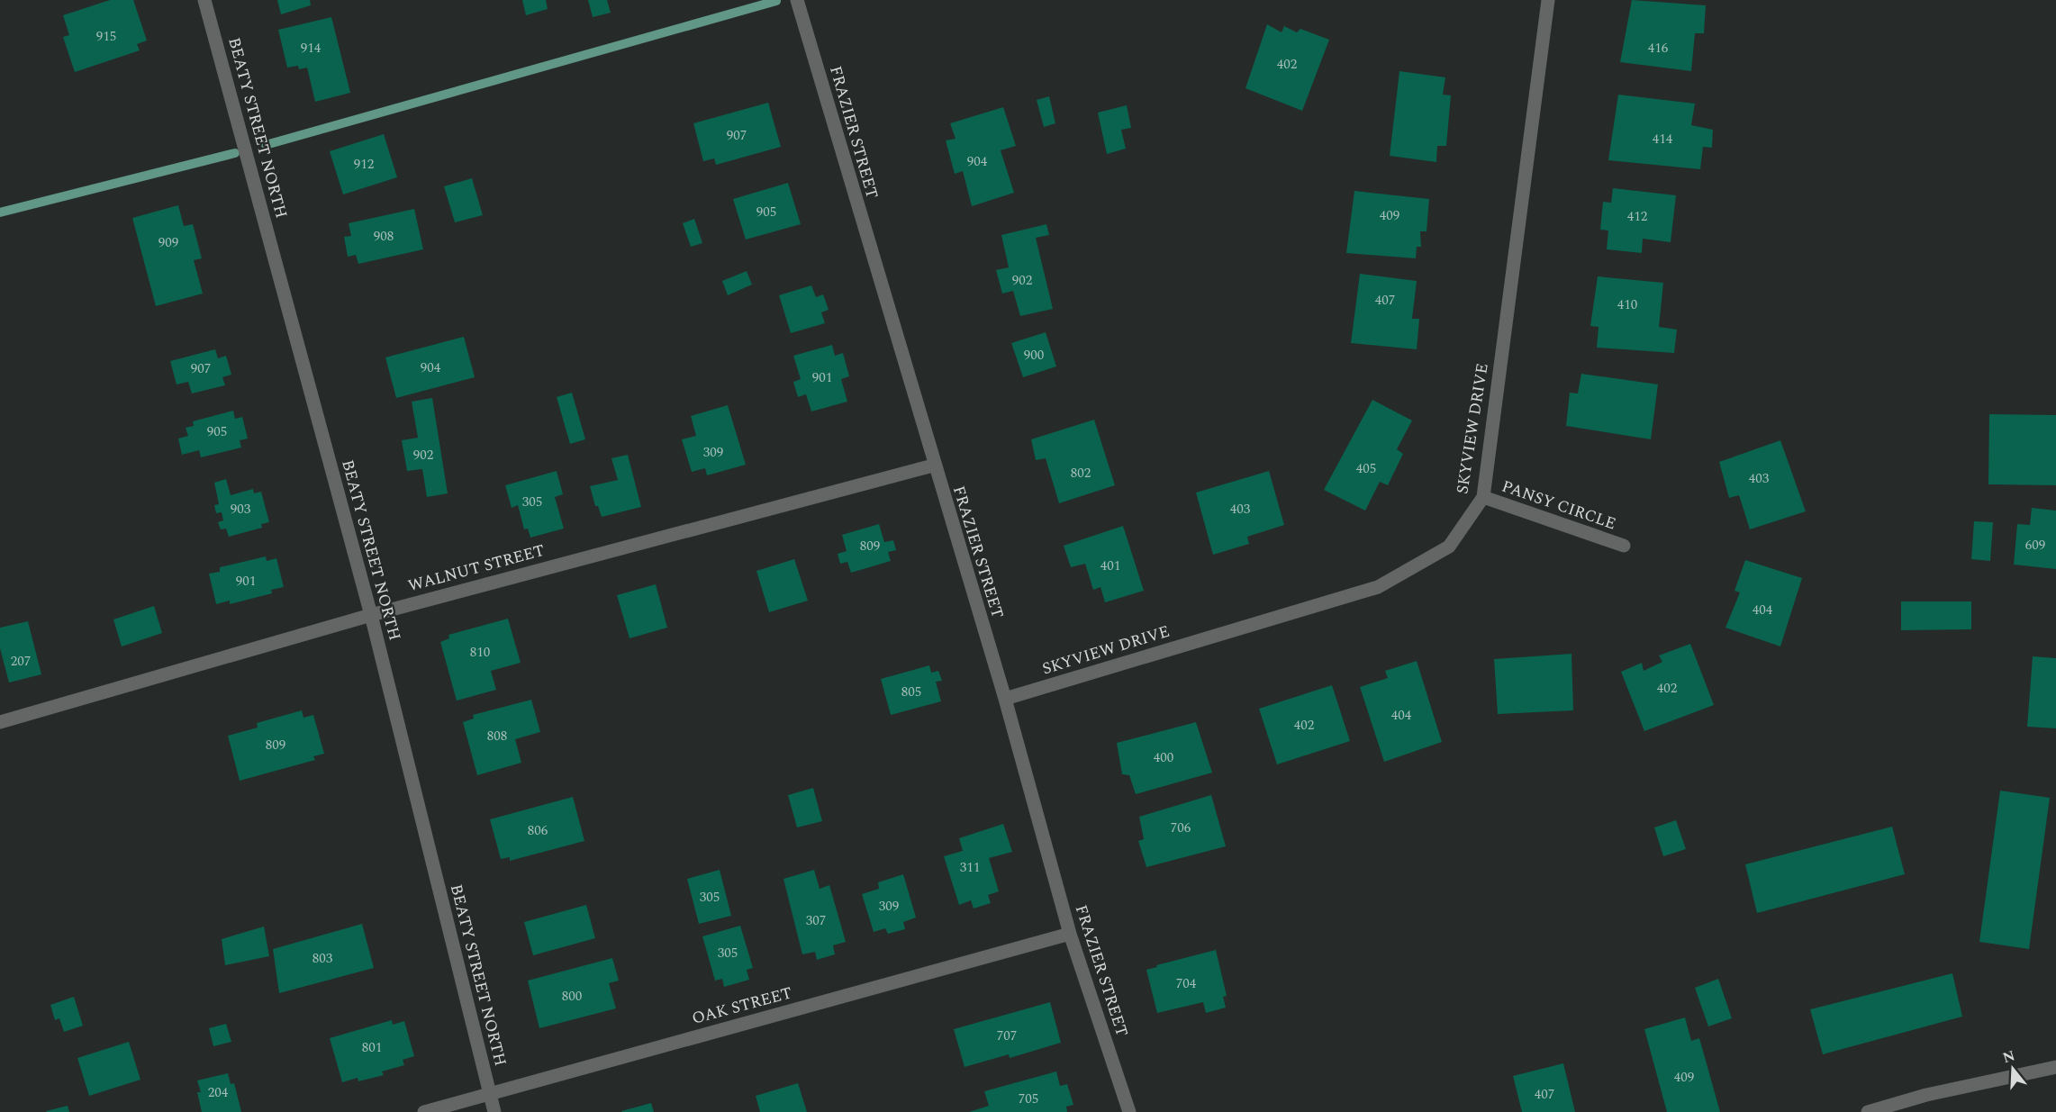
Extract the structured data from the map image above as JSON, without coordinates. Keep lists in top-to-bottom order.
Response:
{
  "streets": {
    "street": [
      "BEATY STREET NORTH",
      "FRAZIER STREET",
      "SKYVIEW DRIVE",
      "PANSY CIRCLE",
      "WALNUT STREET",
      "OAK STREET"
    ]
  },
  "crossings": [
    ["BEATY STREET NORTH", "WALNUT STREET"],
    ["BEATY STREET NORTH", "OAK STREET"],
    ["FRAZIER STREET", "SKYVIEW DRIVE"],
    ["FRAZIER STREET", "WALNUT STREET"],
    ["FRAZIER STREET", "OAK STREET"],
    ["SKYVIEW DRIVE", "PANSY CIRCLE"]
  ],
  "house_numbers": [
    "915",
    "914",
    "416",
    "402",
    "907",
    "414",
    "904",
    "912",
    "905",
    "409",
    "412",
    "908",
    "909",
    "902",
    "407",
    "410",
    "900",
    "904",
    "907",
    "901",
    "905",
    "309",
    "902",
    "405",
    "802",
    "403",
    "305",
    "903",
    "403",
    "609",
    "809",
    "401",
    "901",
    "404",
    "810",
    "207",
    "402",
    "805",
    "404",
    "402",
    "808",
    "809",
    "400",
    "706",
    "806",
    "311",
    "305",
    "309",
    "307",
    "305",
    "803",
    "704",
    "800",
    "707",
    "801",
    "409",
    "204",
    "407",
    "705"
  ],
  "north": "top"
}
